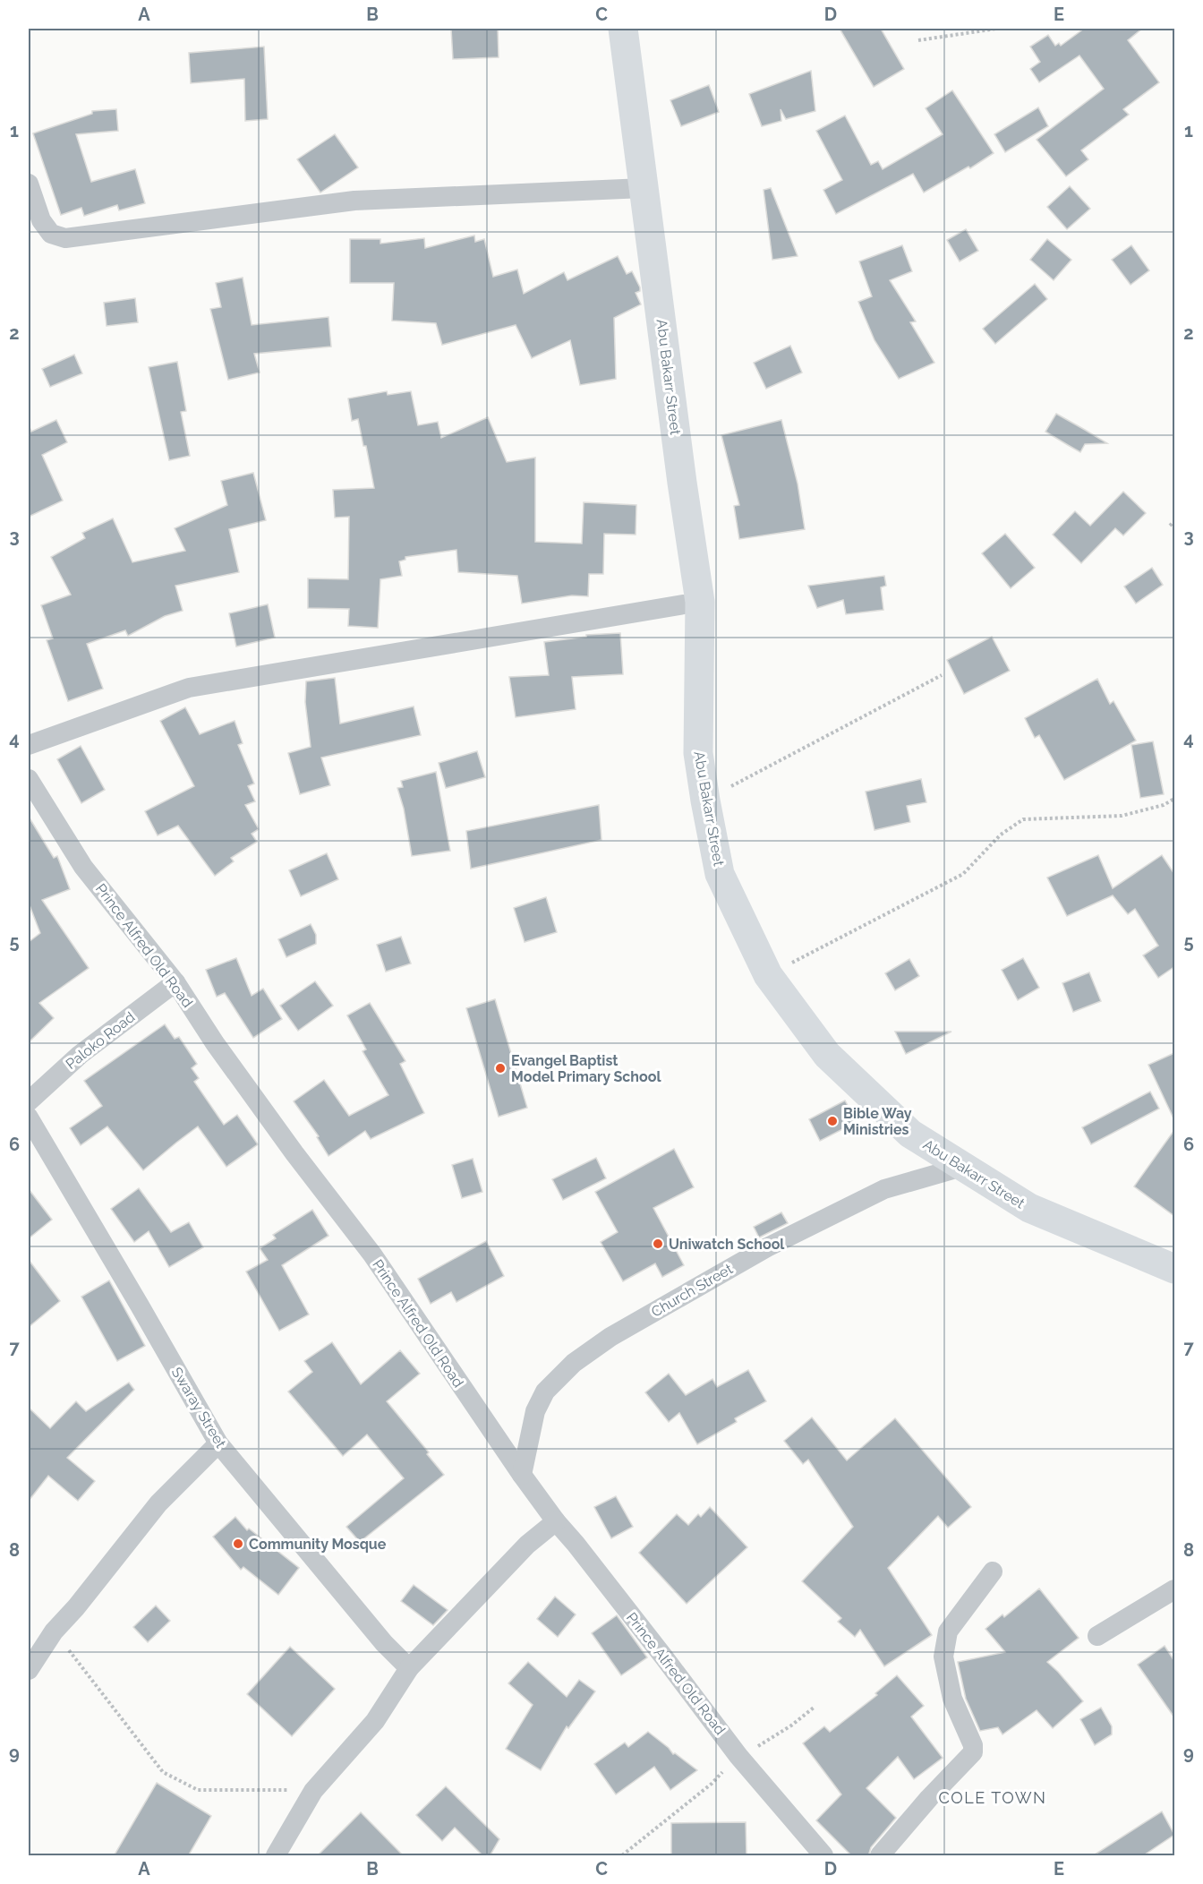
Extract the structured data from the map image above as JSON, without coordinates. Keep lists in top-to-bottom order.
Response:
{
  "streets": {
    "street": [
      "Abu Bakarr Street",
      "Prince Alfred Old Road",
      "Paloko Road",
      "Church Street",
      "Swaray Street"
    ]
  },
  "crossings": [
    ["Abu Bakarr Street", "Church Street"],
    ["Prince Alfred Old Road", "Paloko Road"],
    ["Prince Alfred Old Road", "Church Street"]
  ],
  "districts": ["COLE TOWN"],
  "places": [
    "Evangel Baptist Model Primary School",
    "Bible Way Ministries",
    "Uniwatch School",
    "Community Mosque"
  ],
  "grid": {
    "columns": [
      "A",
      "B",
      "C",
      "D",
      "E"
    ],
    "rows": [
      "1",
      "2",
      "3",
      "4",
      "5",
      "6",
      "7",
      "8",
      "9"
    ]
  }
}
